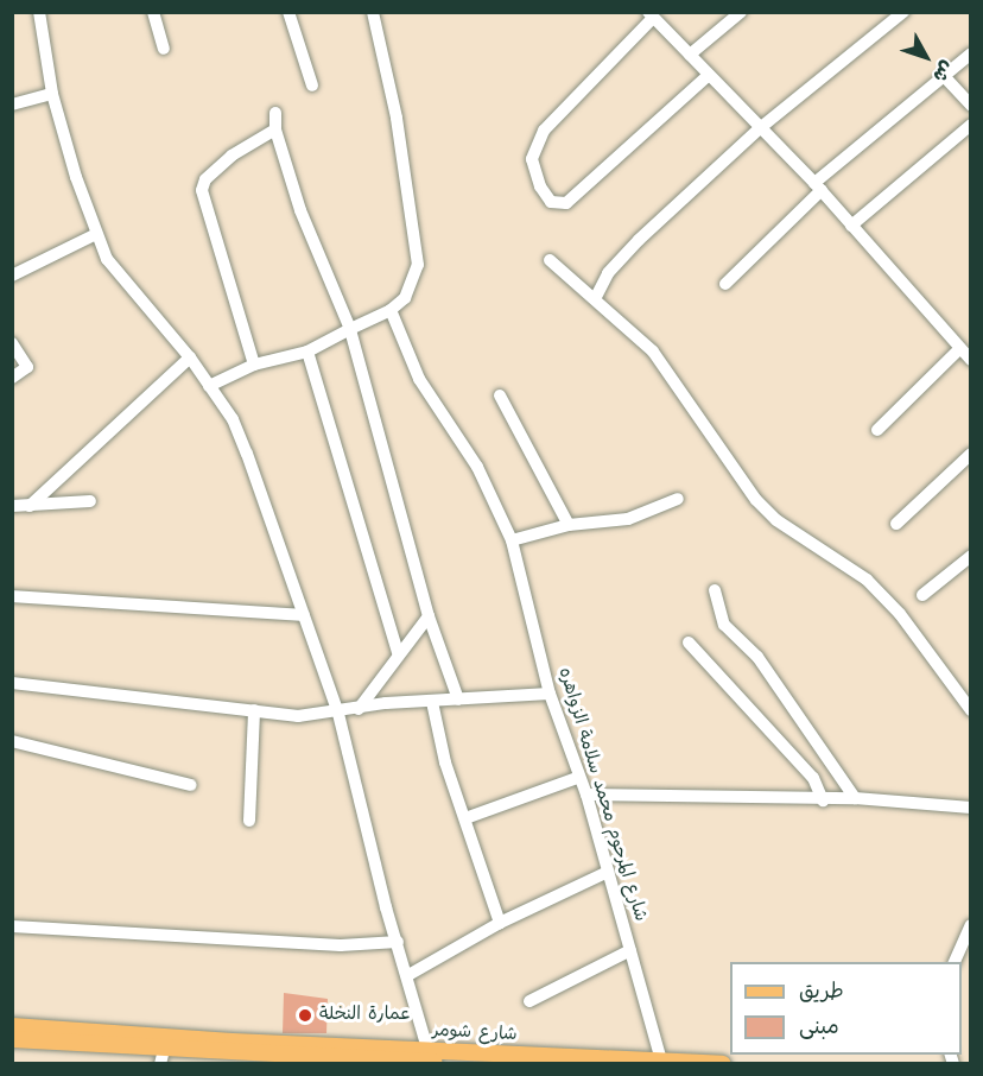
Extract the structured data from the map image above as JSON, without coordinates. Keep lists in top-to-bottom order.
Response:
{
  "streets": {
    "main road": ["شارع شومر"],
    "street": ["شارع المرحوم محمد سلامة الزواهره"]
  },
  "crossings": [
    ["شارع المرحوم محمد سلامة الزواهره", "شارع شومر"]
  ],
  "places": ["عمارة النخلة"],
  "legend": ["طريق", "مبنى"],
  "north": "bottom right"
}
